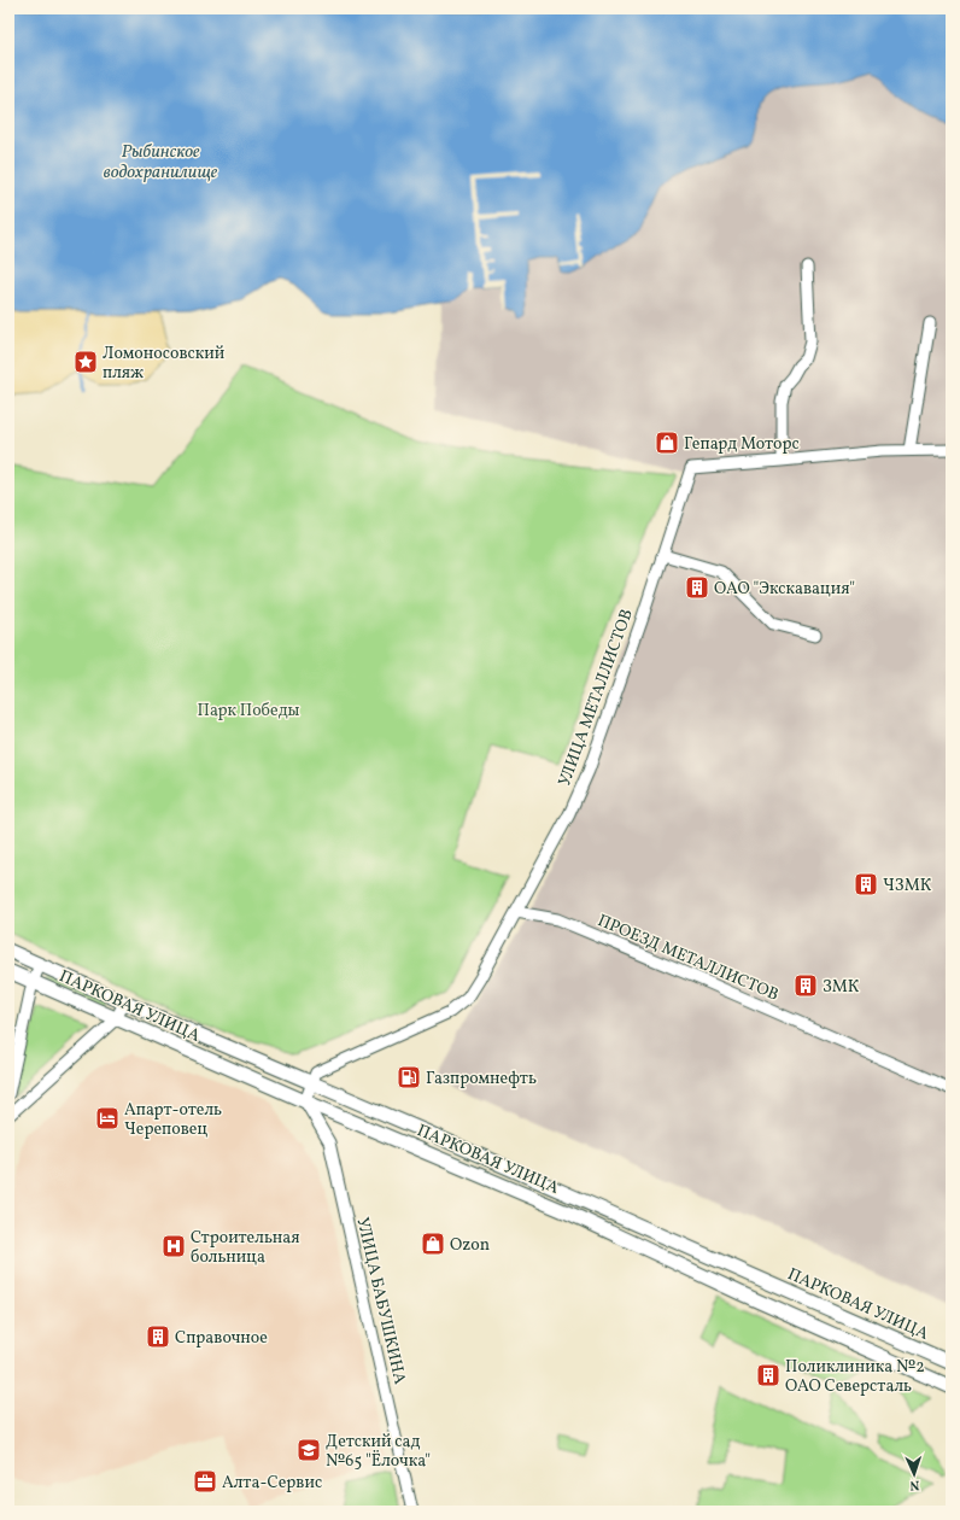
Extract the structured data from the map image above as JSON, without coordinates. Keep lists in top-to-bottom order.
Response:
{
  "streets": {
    "main road": ["ПАРКОВАЯ УЛИЦА"],
    "street": ["УЛИЦА МЕТАЛЛИСТОВ", "ПРОЕЗД МЕТАЛЛИСТОВ", "УЛИЦА БАБУШКИНА"]
  },
  "crossings": [
    ["УЛИЦА МЕТАЛЛИСТОВ", "ПРОЕЗД МЕТАЛЛИСТОВ"],
    ["УЛИЦА МЕТАЛЛИСТОВ", "ПАРКОВАЯ УЛИЦА"],
    ["ПАРКОВАЯ УЛИЦА", "УЛИЦА БАБУШКИНА"]
  ],
  "water": ["Рыбинское водохранилище"],
  "parks": ["Парк Победы"],
  "places": {
    "place": ["Ломоносовский пляж"],
    "shop": ["Гепард Моторс", "Ozon"],
    "building": [
      "ОАО \"Экскавация\"",
      "ЧЗМК",
      "ЗМК",
      "Справочное",
      "Поликлиника №2 ОАО Северсталь"
    ],
    "fuel station": ["Газпромнефть"],
    "hotel": ["Апарт-отель Череповец"],
    "hospital": ["Строительная больница"],
    "school or university": ["Детский сад №65 \"Ёлочка\""],
    "office": ["Алта-Сервис"]
  },
  "north": "bottom"
}
